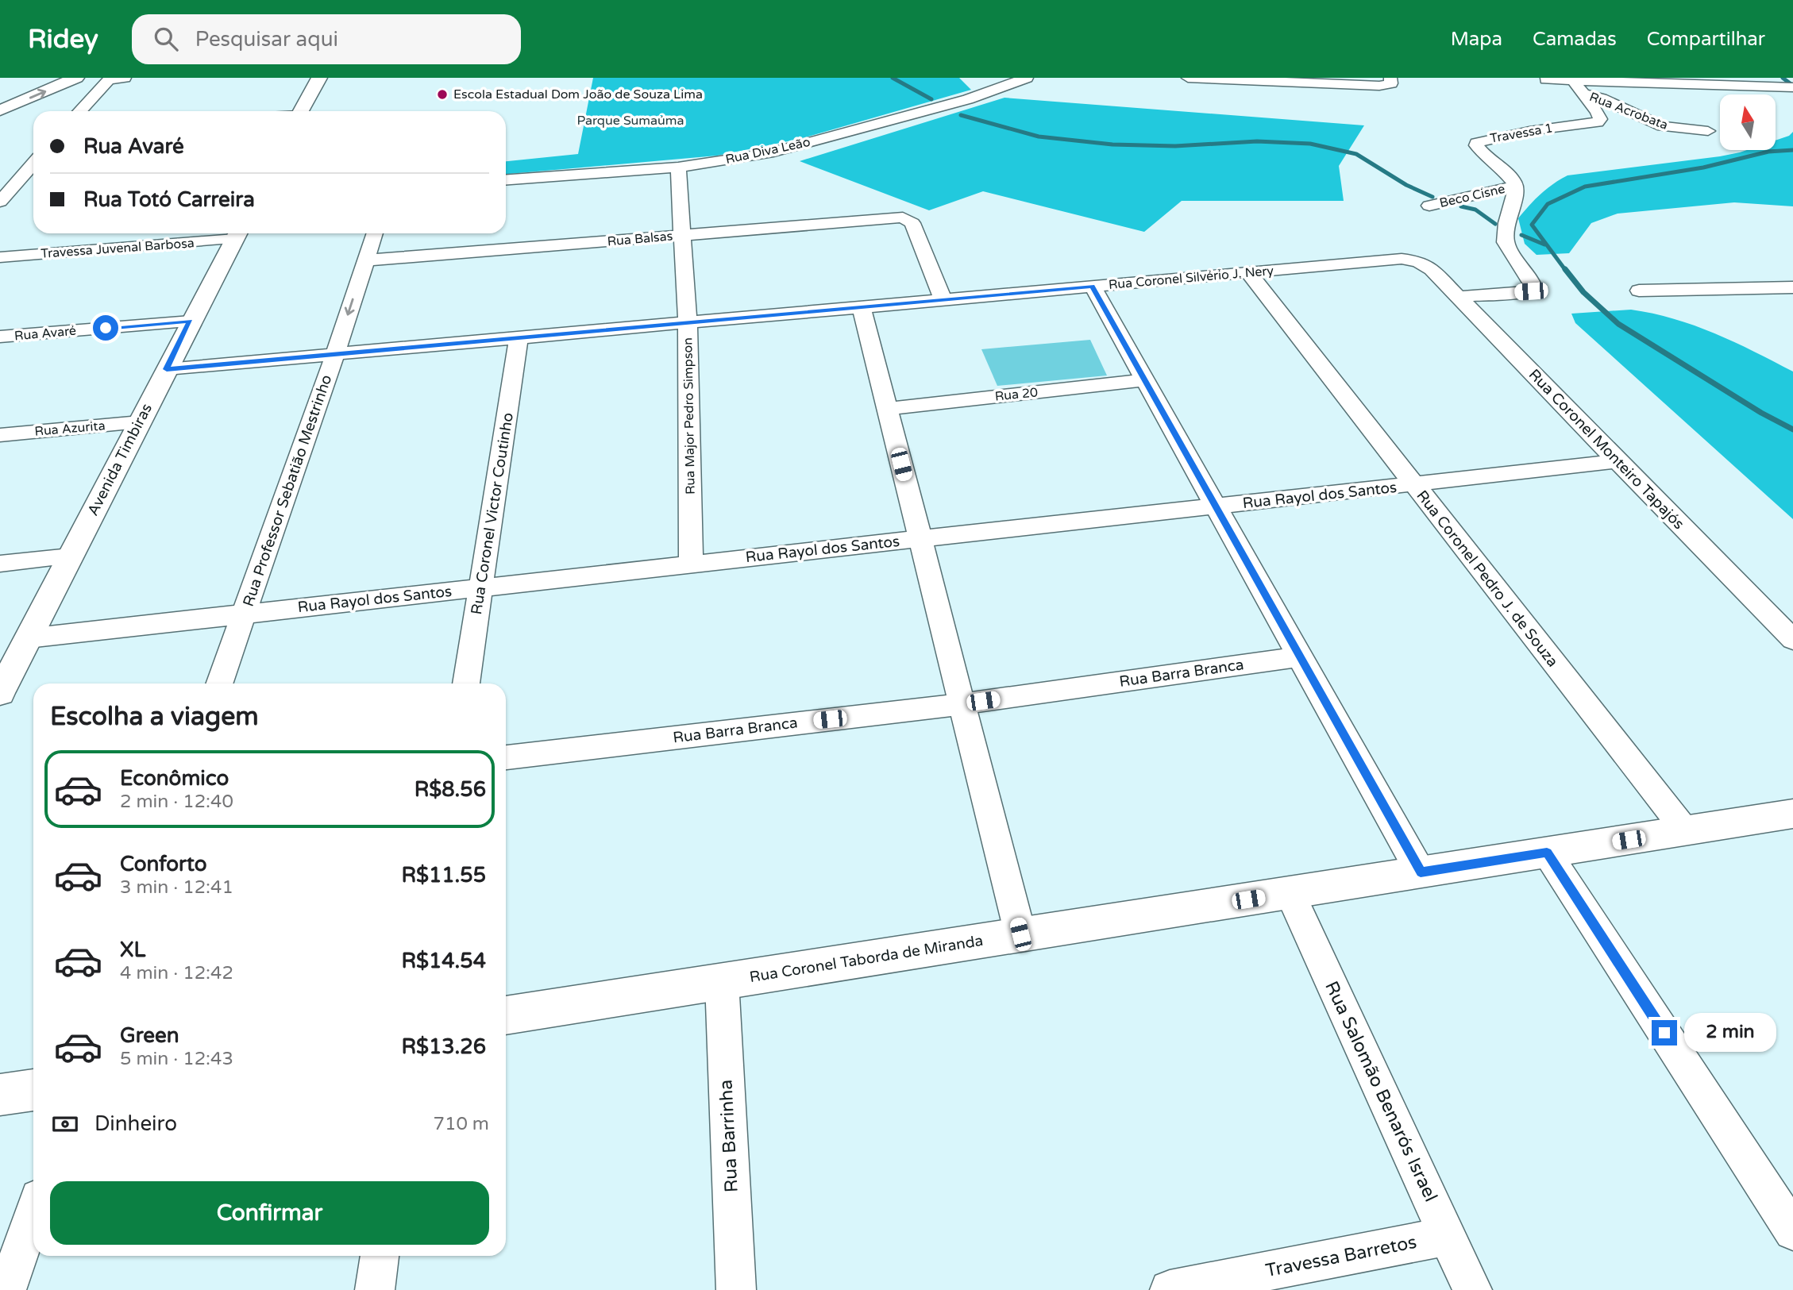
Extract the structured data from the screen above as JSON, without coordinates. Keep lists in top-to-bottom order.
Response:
{
  "streets": {
    "street": [
      "Rua Acrobata",
      "Travessa 1",
      "Rua Diva Leão",
      "Beco Cisne",
      "Rua Balsas",
      "Travessa Juvenal Barbosa",
      "Rua Coronel Silvério J. Nery",
      "Rua Avaré",
      "Rua 20",
      "Rua Major Pedro Simpson",
      "Rua Azurita",
      "Rua Coronel Monteiro Tapajós",
      "Avenida Timbiras",
      "Rua Professor Sebatião Mestrinho",
      "Rua Rayol dos Santos",
      "Rua Coronel Victor Coutinho",
      "Rua Coronel Pedro J. de Souza",
      "Rua Barra Branca",
      "Rua Coronel Taborda de Miranda",
      "Rua Salomão Benarós Israel",
      "Rua Barrinha",
      "Travessa Barretos"
    ]
  },
  "crossings": [
    ["Rua Acrobata", "Travessa 1"],
    ["Travessa 1", "Beco Cisne"],
    ["Rua Diva Leão", "Rua Major Pedro Simpson"],
    ["Rua Balsas", "Rua Coronel Silvério J. Nery"],
    ["Rua Balsas", "Rua Major Pedro Simpson"],
    ["Rua Balsas", "Rua Professor Sebatião Mestrinho"],
    ["Travessa Juvenal Barbosa", "Avenida Timbiras"],
    ["Rua Coronel Silvério J. Nery", "Rua Major Pedro Simpson"],
    ["Rua Coronel Silvério J. Nery", "Rua Coronel Monteiro Tapajós"],
    ["Rua Coronel Silvério J. Nery", "Avenida Timbiras"],
    ["Rua Coronel Silvério J. Nery", "Rua Professor Sebatião Mestrinho"],
    ["Rua Coronel Silvério J. Nery", "Rua Coronel Victor Coutinho"],
    ["Rua Coronel Silvério J. Nery", "Rua Coronel Pedro J. de Souza"],
    ["Rua Avaré", "Avenida Timbiras"],
    ["Rua Major Pedro Simpson", "Rua Rayol dos Santos"],
    ["Rua Azurita", "Avenida Timbiras"],
    ["Rua Coronel Monteiro Tapajós", "Rua Rayol dos Santos"],
    ["Avenida Timbiras", "Rua Rayol dos Santos"],
    ["Rua Professor Sebatião Mestrinho", "Rua Rayol dos Santos"],
    ["Rua Rayol dos Santos", "Rua Coronel Victor Coutinho"],
    ["Rua Rayol dos Santos", "Rua Coronel Pedro J. de Souza"],
    ["Rua Coronel Pedro J. de Souza", "Rua Coronel Taborda de Miranda"],
    ["Rua Coronel Taborda de Miranda", "Rua Salomão Benarós Israel"],
    ["Rua Coronel Taborda de Miranda", "Rua Barrinha"],
    ["Rua Salomão Benarós Israel", "Travessa Barretos"]
  ],
  "parks": ["Parque Sumaúma"],
  "places": ["Escola Estadual Dom João de Souza Lima"],
  "north": "top",
  "page": {
    "header": "Ridey",
    "search": "Pesquisar aqui",
    "nav": ["Mapa", "Camadas", "Compartilhar"],
    "banner": ["Rua Avaré", "Rua Totó Carreira"],
    "heading": "Escolha a viagem",
    "list": [
      {
        "name": "Econômico",
        "note": "2 min · 12:40",
        "value": "R$8.56"
      },
      {
        "name": "Conforto",
        "note": "3 min · 12:41",
        "value": "R$11.55"
      },
      {
        "name": "XL",
        "note": "4 min · 12:42",
        "value": "R$14.54"
      },
      {
        "name": "Green",
        "note": "5 min · 12:43",
        "value": "R$13.26"
      }
    ],
    "bubble": "2 min",
    "pay": ["Dinheiro", "710 m"],
    "buttons": "Confirmar"
  }
}
